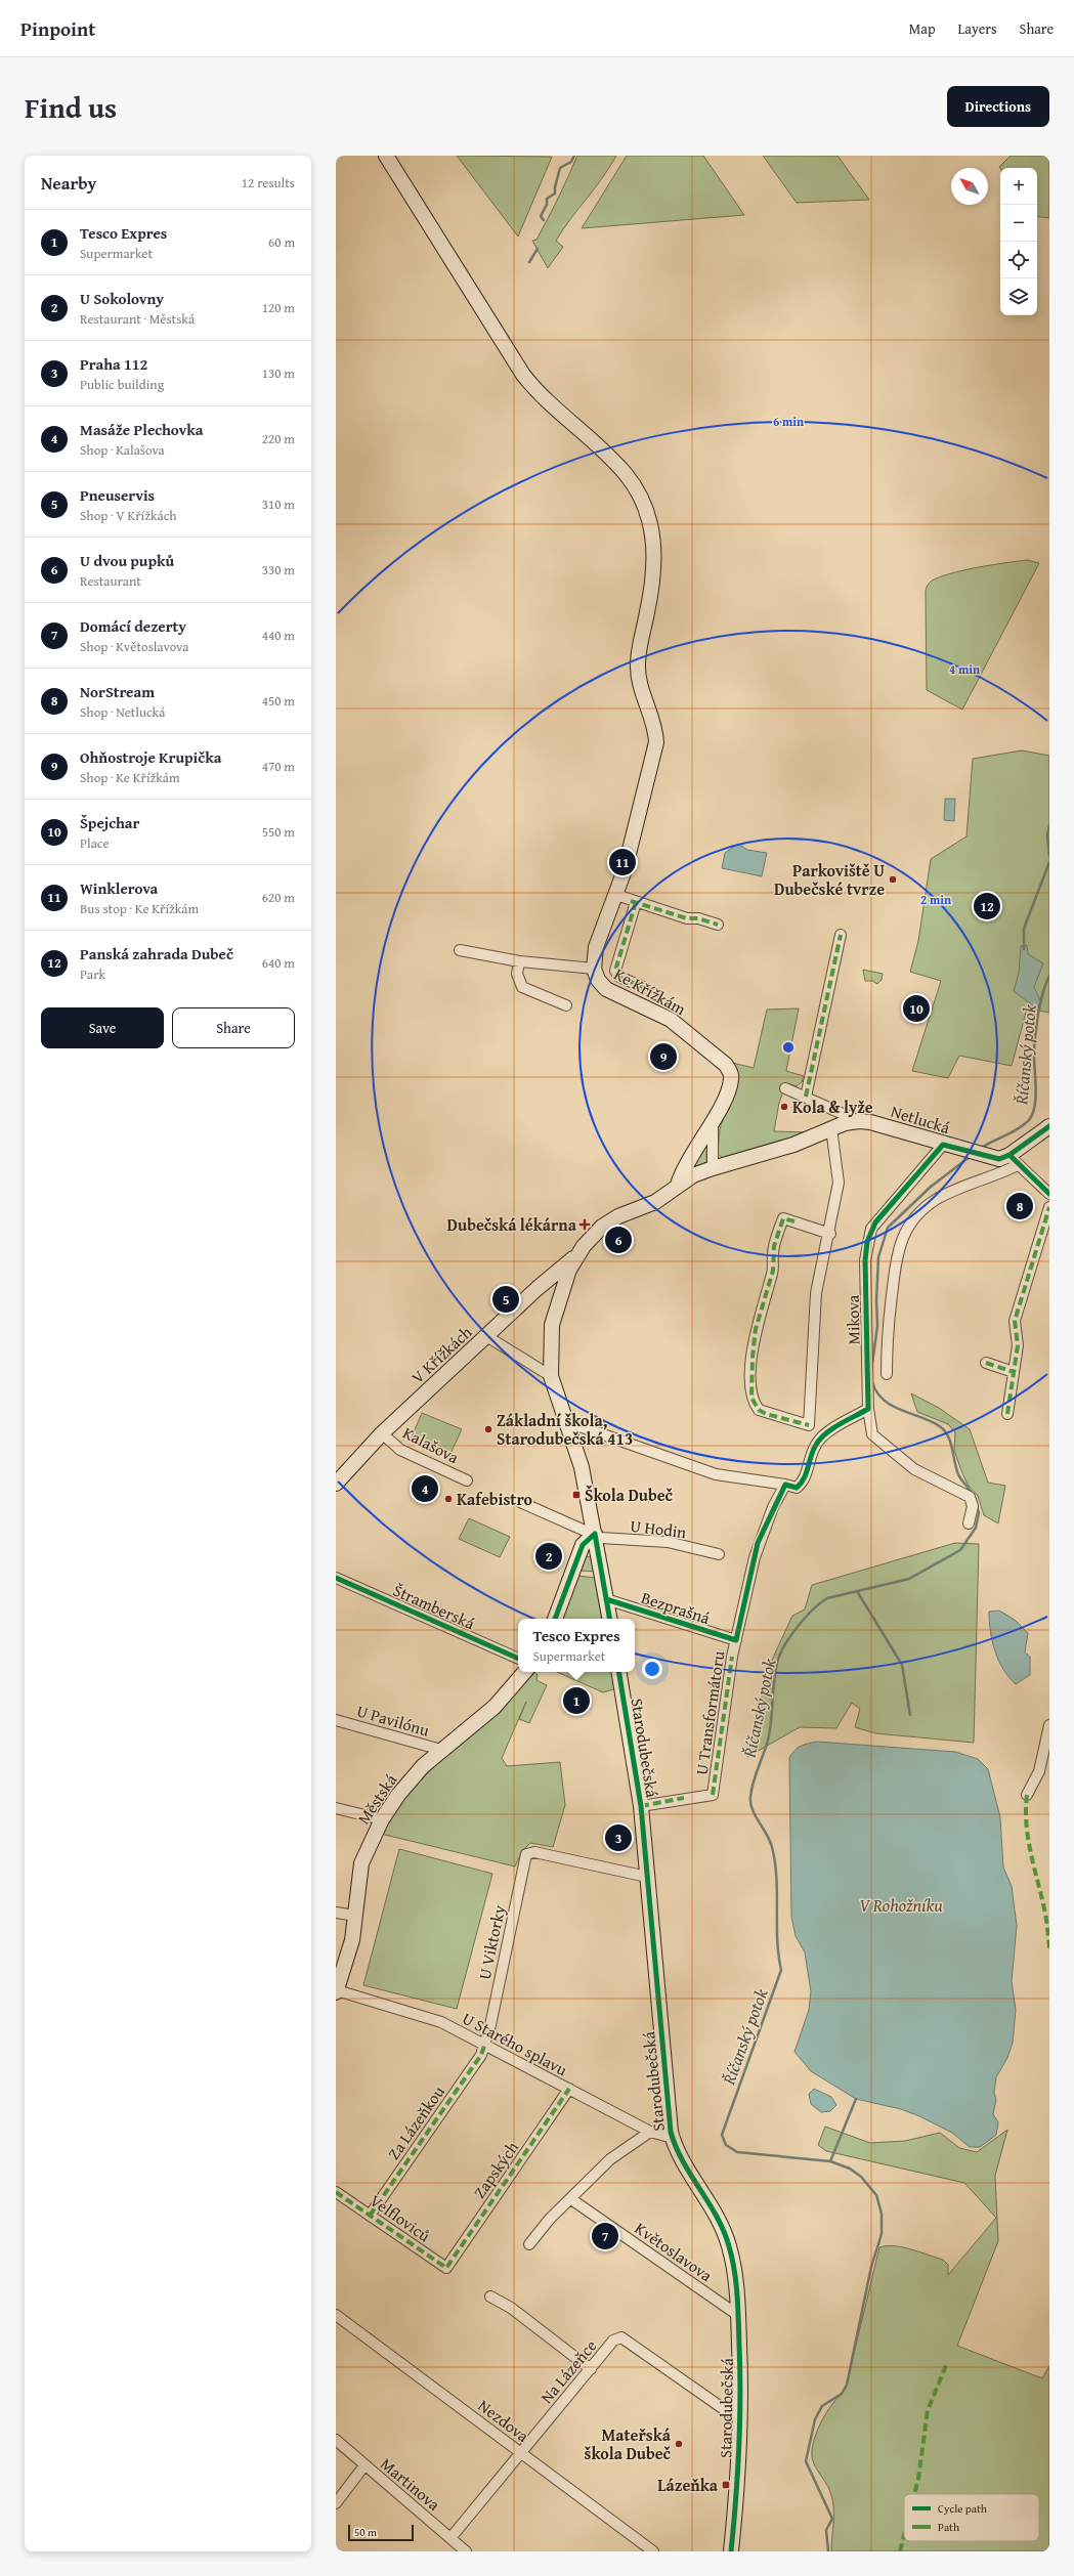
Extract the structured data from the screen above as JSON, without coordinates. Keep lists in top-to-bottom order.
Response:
{
  "streets": {
    "street": [
      "Ke Křížkám",
      "Netlucká",
      "Mikova",
      "V Křížkách",
      "Kalašova",
      "U Hodin",
      "Štramberská",
      "Bezprašná",
      "U Transformátoru",
      "U Pavilónu",
      "Starodubečská",
      "Městská",
      "U Viktorky",
      "U Starého splavu",
      "Za Lázeňkou",
      "Zapských",
      "Velfloviců",
      "Květoslavova",
      "Na Lázeňce",
      "Nezdova",
      "Martinova"
    ]
  },
  "crossings": [
    ["Netlucká", "Mikova"],
    ["V Křížkách", "Kalašova"],
    ["Bezprašná", "U Transformátoru"],
    ["U Transformátoru", "Starodubečská"],
    ["U Pavilónu", "Městská"],
    ["Starodubečská", "U Viktorky"],
    ["Starodubečská", "U Starého splavu"],
    ["Starodubečská", "Květoslavova"],
    ["Starodubečská", "Na Lázeňce"],
    ["Městská", "U Starého splavu"],
    ["U Viktorky", "U Starého splavu"],
    ["U Viktorky", "Za Lázeňkou"],
    ["U Starého splavu", "Za Lázeňkou"],
    ["U Starého splavu", "Zapských"],
    ["Za Lázeňkou", "Velfloviců"],
    ["Zapských", "Velfloviců"],
    ["Na Lázeňce", "Nezdova"],
    ["Na Lázeňce", "Martinova"]
  ],
  "water": ["Říčanský potok", "V Rohožníku"],
  "places": {
    "other": [
      "Parkoviště U Dubečské tvrze",
      "Kola & lyže",
      "Základní škola, Starodubečská 413",
      "Kafebistro",
      "Mateřská škola Dubeč"
    ],
    "health": ["Dubečská lékárna"],
    "transit": ["Škola Dubeč", "Lázeňka"]
  },
  "legend": ["Cycle path", "Path"],
  "scale_bar": "50 m",
  "north": "top left",
  "page": {
    "header": "Pinpoint",
    "nav": ["Map", "Layers", "Share"],
    "title": "Find us",
    "buttons": [
      "Directions",
      ["Save", "Share"]
    ],
    "heading": ["Nearby", "12 results"],
    "map_buttons": ["+", "−"],
    "list": [
      {
        "mark": "1",
        "name": "Tesco Expres",
        "note": "Supermarket",
        "value": "60 m"
      },
      {
        "mark": "2",
        "name": "U Sokolovny",
        "note": "Restaurant · Městská",
        "value": "120 m"
      },
      {
        "mark": "3",
        "name": "Praha 112",
        "note": "Public building",
        "value": "130 m"
      },
      {
        "mark": "4",
        "name": "Masáže Plechovka",
        "note": "Shop · Kalašova",
        "value": "220 m"
      },
      {
        "mark": "5",
        "name": "Pneuservis",
        "note": "Shop · V Křížkách",
        "value": "310 m"
      },
      {
        "mark": "6",
        "name": "U dvou pupků",
        "note": "Restaurant",
        "value": "330 m"
      },
      {
        "mark": "7",
        "name": "Domácí dezerty",
        "note": "Shop · Květoslavova",
        "value": "440 m"
      },
      {
        "mark": "8",
        "name": "NorStream",
        "note": "Shop · Netlucká",
        "value": "450 m"
      },
      {
        "mark": "9",
        "name": "Ohňostroje Krupička",
        "note": "Shop · Ke Křížkám",
        "value": "470 m"
      },
      {
        "mark": "10",
        "name": "Špejchar",
        "note": "Place",
        "value": "550 m"
      },
      {
        "mark": "11",
        "name": "Winklerova",
        "note": "Bus stop · Ke Křížkám",
        "value": "620 m"
      },
      {
        "mark": "12",
        "name": "Panská zahrada Dubeč",
        "note": "Park",
        "value": "640 m"
      }
    ],
    "pins": [
      "11",
      "12",
      "10",
      "9",
      "8",
      "6",
      "5",
      "4",
      "2",
      "1",
      "3",
      "7"
    ],
    "popup": ["Tesco Expres", "Supermarket"],
    "scale": "50 m"
  },
  "rings": ["6 min", "4 min", "2 min"]
}
